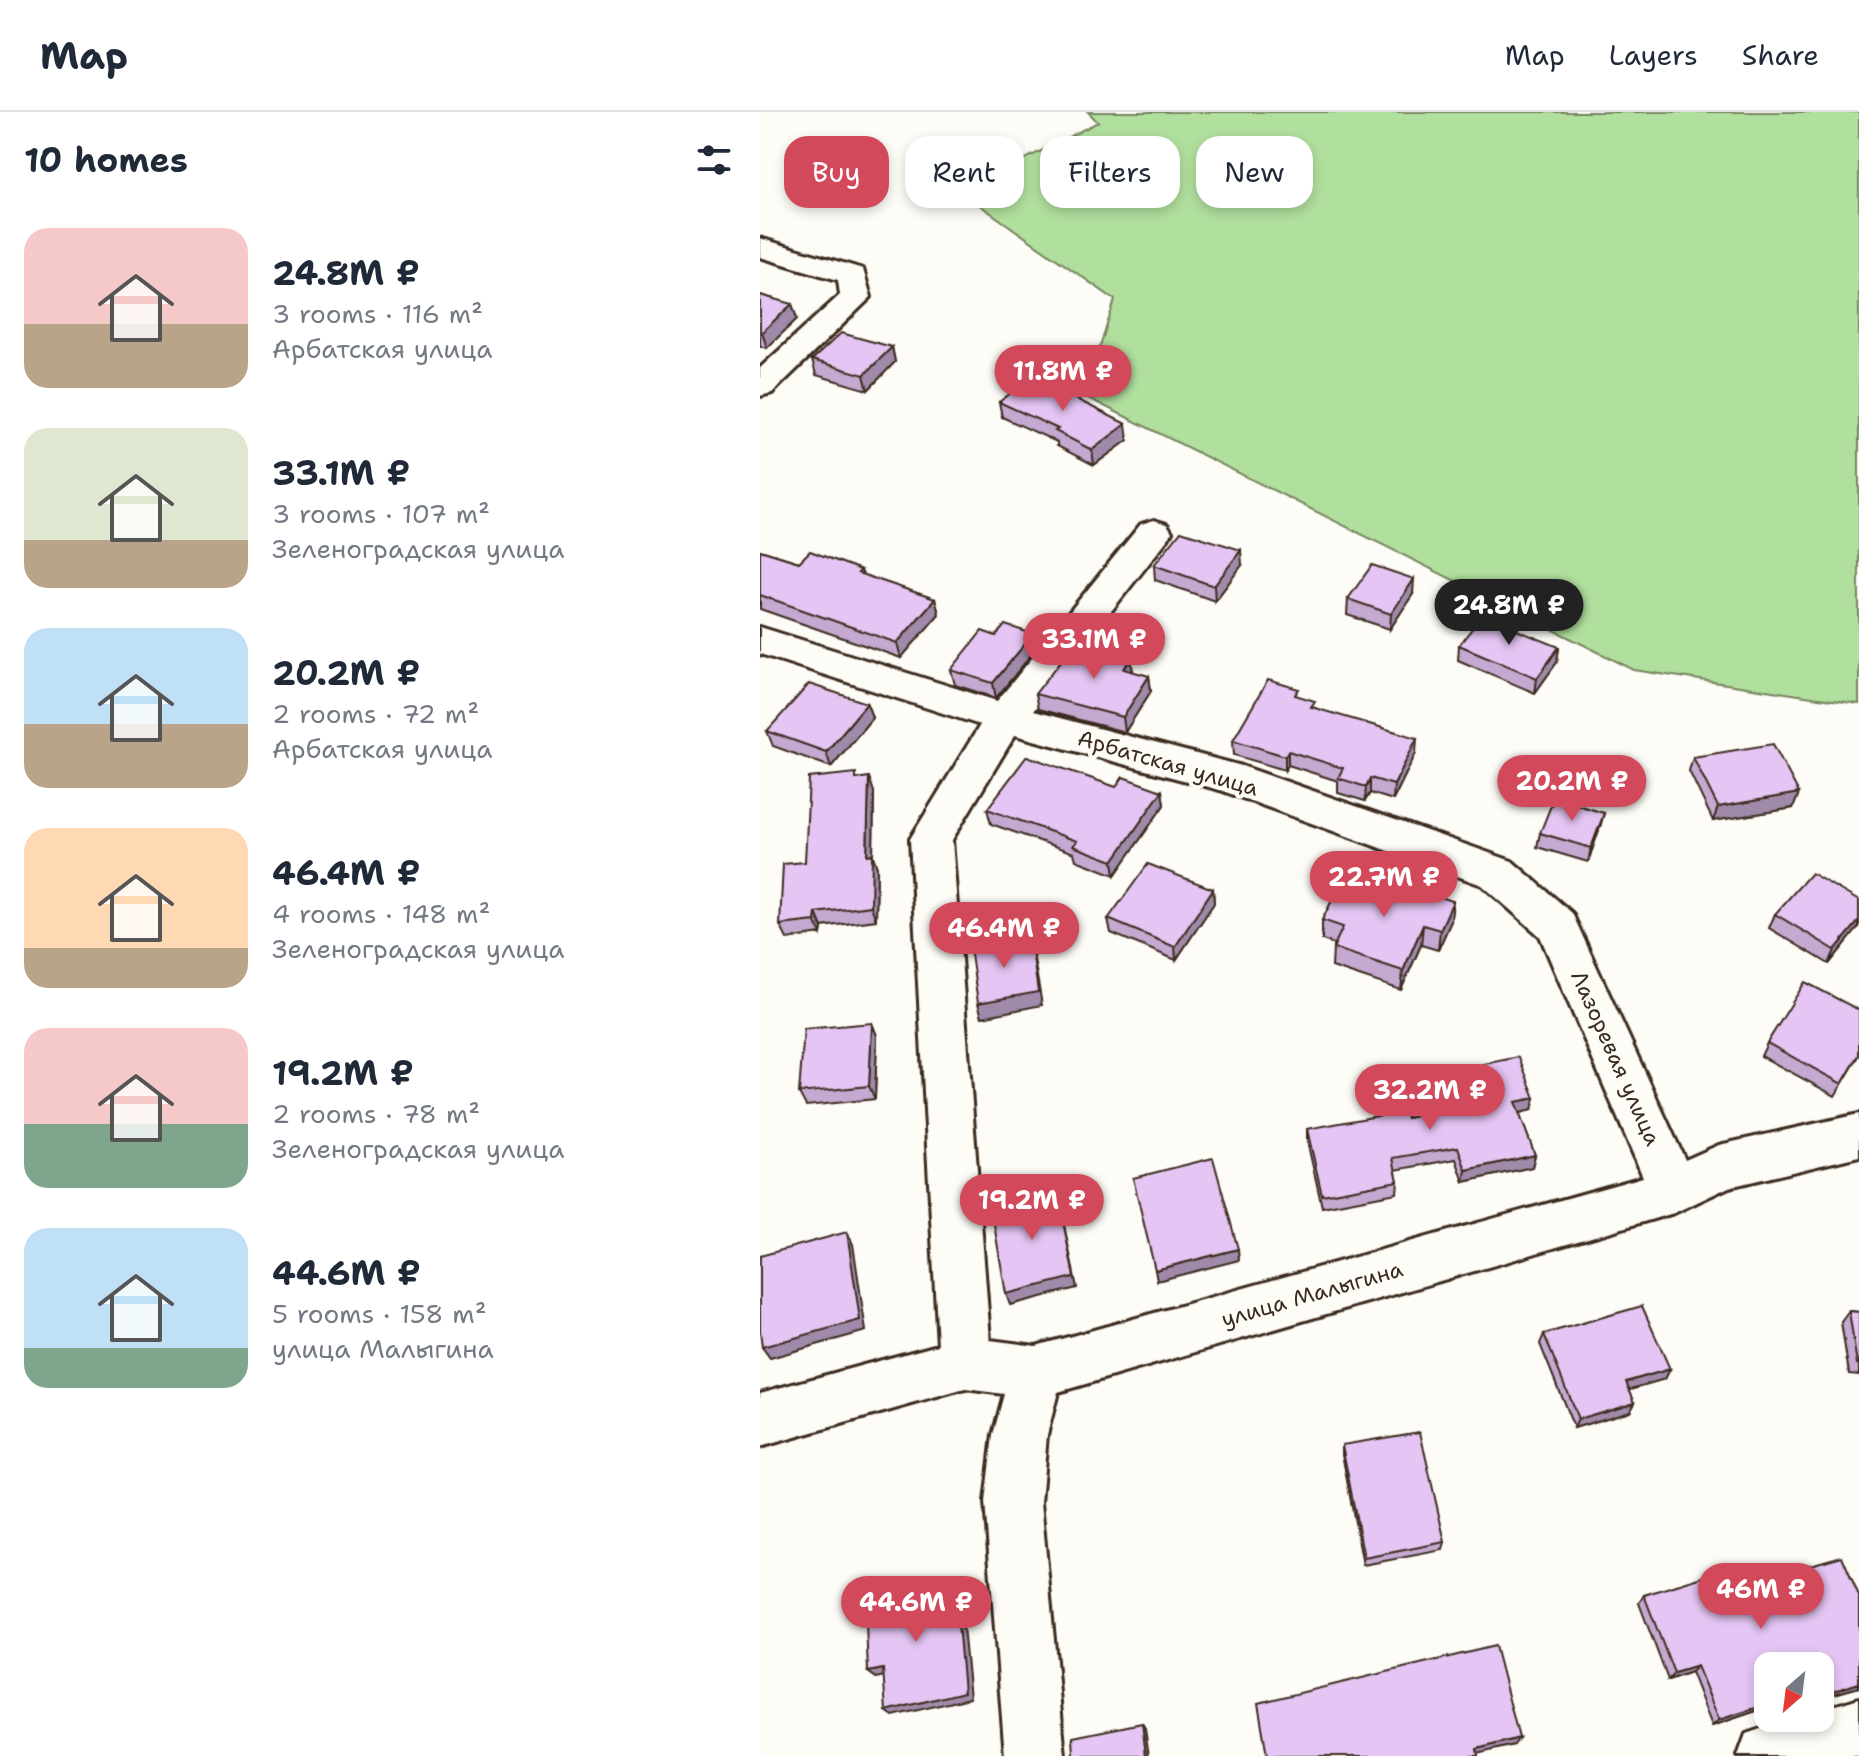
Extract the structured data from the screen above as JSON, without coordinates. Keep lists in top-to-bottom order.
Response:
{
  "streets": {
    "street": ["Арбатская улица", "Лазоревая улица", "улица Малыгина"]
  },
  "crossings": [
    ["Арбатская улица", "Лазоревая улица"],
    ["Лазоревая улица", "улица Малыгина"]
  ],
  "north": "bottom left",
  "page": {
    "header": "Map",
    "nav": ["Map", "Layers", "Share"],
    "heading": "10 homes",
    "chip": [
      "Buy",
      "Rent",
      "Filters",
      "New"
    ],
    "list": [
      {
        "name": "24.8M ₽",
        "note": "3 rooms · 116 m² · Арбатская улица"
      },
      {
        "name": "33.1M ₽",
        "note": "3 rooms · 107 m² · Зеленоградская улица"
      },
      {
        "name": "20.2M ₽",
        "note": "2 rooms · 72 m² · Арбатская улица"
      },
      {
        "name": "46.4M ₽",
        "note": "4 rooms · 148 m² · Зеленоградская улица"
      },
      {
        "name": "19.2M ₽",
        "note": "2 rooms · 78 m² · Зеленоградская улица"
      },
      {
        "name": "44.6M ₽",
        "note": "5 rooms · 158 m² · улица Малыгина"
      }
    ],
    "price": [
      "11.8M ₽",
      "24.8M ₽",
      "33.1M ₽",
      "20.2M ₽",
      "22.7M ₽",
      "46.4M ₽",
      "32.2M ₽",
      "19.2M ₽",
      "46M ₽",
      "44.6M ₽"
    ]
  }
}
